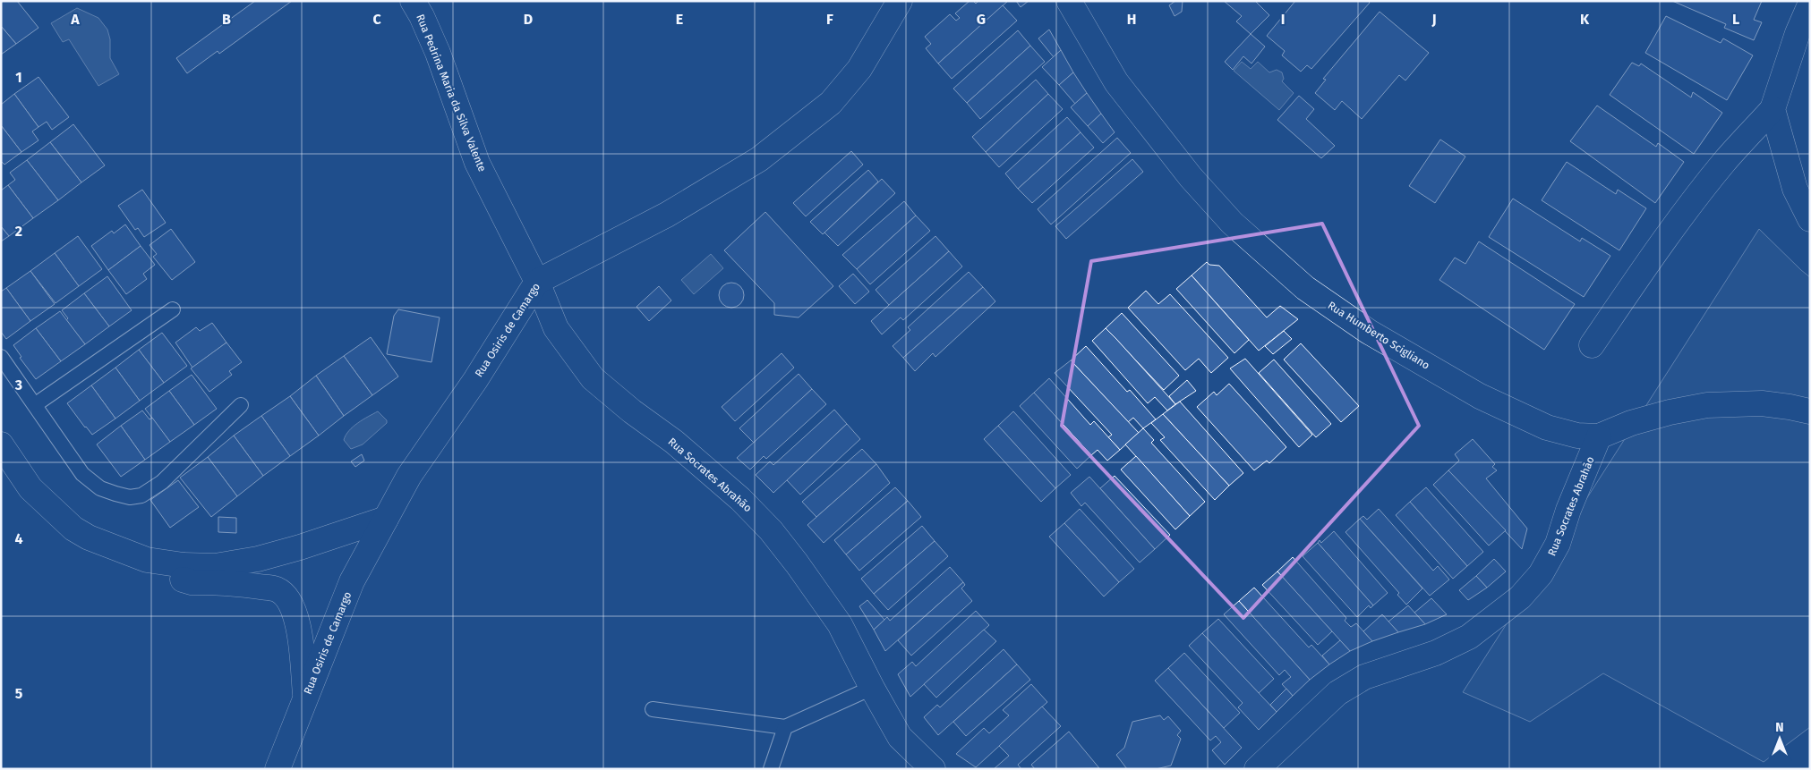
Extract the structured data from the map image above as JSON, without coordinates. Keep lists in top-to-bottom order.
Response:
{
  "streets": {
    "street": [
      "Rua Pedrina Maria da Silva Valente",
      "Rua Osiris de Camargo",
      "Rua Humberto Scigliano",
      "Rua Socrates Abrahão"
    ]
  },
  "crossings": [
    ["Rua Pedrina Maria da Silva Valente", "Rua Osiris de Camargo"],
    ["Rua Pedrina Maria da Silva Valente", "Rua Socrates Abrahão"],
    ["Rua Osiris de Camargo", "Rua Socrates Abrahão"],
    ["Rua Humberto Scigliano", "Rua Socrates Abrahão"]
  ],
  "north": "top",
  "grid": {
    "columns": [
      "A",
      "B",
      "C",
      "D",
      "E",
      "F",
      "G",
      "H",
      "I",
      "J",
      "K",
      "L"
    ],
    "rows": [
      "1",
      "2",
      "3",
      "4",
      "5"
    ]
  }
}
